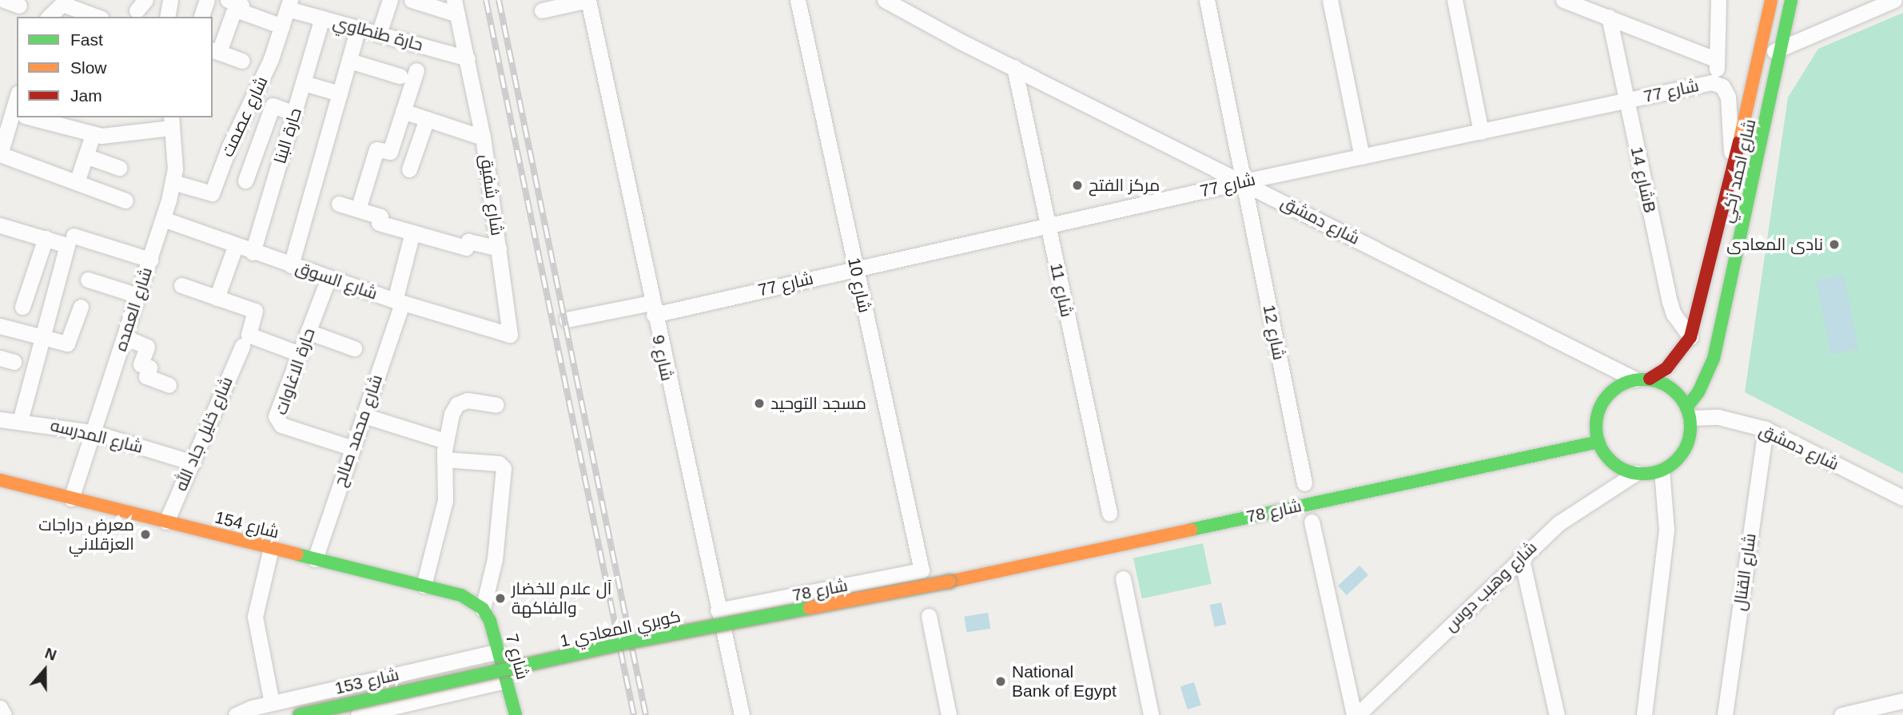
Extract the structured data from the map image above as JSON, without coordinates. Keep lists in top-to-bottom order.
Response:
{
  "streets": {
    "street": [
      "حارة طنطاوي",
      "شارع 77",
      "شارع عصمت",
      "حارة البنا",
      "شارع احمد زكي",
      "شارع 14B",
      "شارع شفيق",
      "شارع دمشق",
      "شارع السوق",
      "شارع 10",
      "شارع 11",
      "شارع العمده",
      "شارع 12",
      "شارع 9",
      "حارة الاغاوات",
      "شارع محمد صالح",
      "شارع خليل جاد الله",
      "شارع المدرسه",
      "شارع 78",
      "شارع 154",
      "شارع القنال",
      "شارع وهيب دوس",
      "كوبري المعادي 1",
      "شارع 7",
      "شارع 153"
    ]
  },
  "crossings": [
    ["حارة طنطاوي", "شارع عصمت"],
    ["حارة طنطاوي", "حارة البنا"],
    ["حارة طنطاوي", "شارع شفيق"],
    ["شارع 77", "شارع احمد زكي"],
    ["شارع 77", "شارع 14B"],
    ["شارع 77", "شارع دمشق"],
    ["شارع 77", "شارع 10"],
    ["شارع 77", "شارع 11"],
    ["شارع 77", "شارع 12"],
    ["شارع 77", "شارع 9"],
    ["شارع عصمت", "شارع العمده"],
    ["حارة البنا", "شارع السوق"],
    ["شارع احمد زكي", "شارع 14B"],
    ["شارع احمد زكي", "شارع دمشق"],
    ["شارع احمد زكي", "شارع 78"],
    ["شارع احمد زكي", "شارع وهيب دوس"],
    ["شارع شفيق", "شارع السوق"],
    ["شارع دمشق", "شارع 11"],
    ["شارع دمشق", "شارع 12"],
    ["شارع دمشق", "شارع 78"],
    ["شارع دمشق", "شارع القنال"],
    ["شارع دمشق", "شارع وهيب دوس"],
    ["شارع السوق", "شارع العمده"],
    ["شارع السوق", "حارة الاغاوات"],
    ["شارع السوق", "شارع محمد صالح"],
    ["شارع 10", "شارع 78"],
    ["شارع العمده", "شارع المدرسه"],
    ["شارع العمده", "شارع 154"],
    ["شارع 9", "شارع 78"],
    ["حارة الاغاوات", "شارع محمد صالح"],
    ["شارع محمد صالح", "شارع 154"],
    ["شارع خليل جاد الله", "شارع المدرسه"],
    ["شارع خليل جاد الله", "شارع 154"],
    ["شارع 78", "شارع وهيب دوس"],
    ["شارع 78", "كوبري المعادي 1"],
    ["شارع 154", "شارع 7"],
    ["شارع 7", "شارع 153"]
  ],
  "places": [
    "مركز الفتح",
    "نادى المعادى",
    "مسجد التوحيد",
    "معرض دراجات العزقلاني",
    "آل علام للخضار والفاكهة",
    "National Bank of Egypt"
  ],
  "legend": ["Fast", "Slow", "Jam"],
  "north": "top"
}
